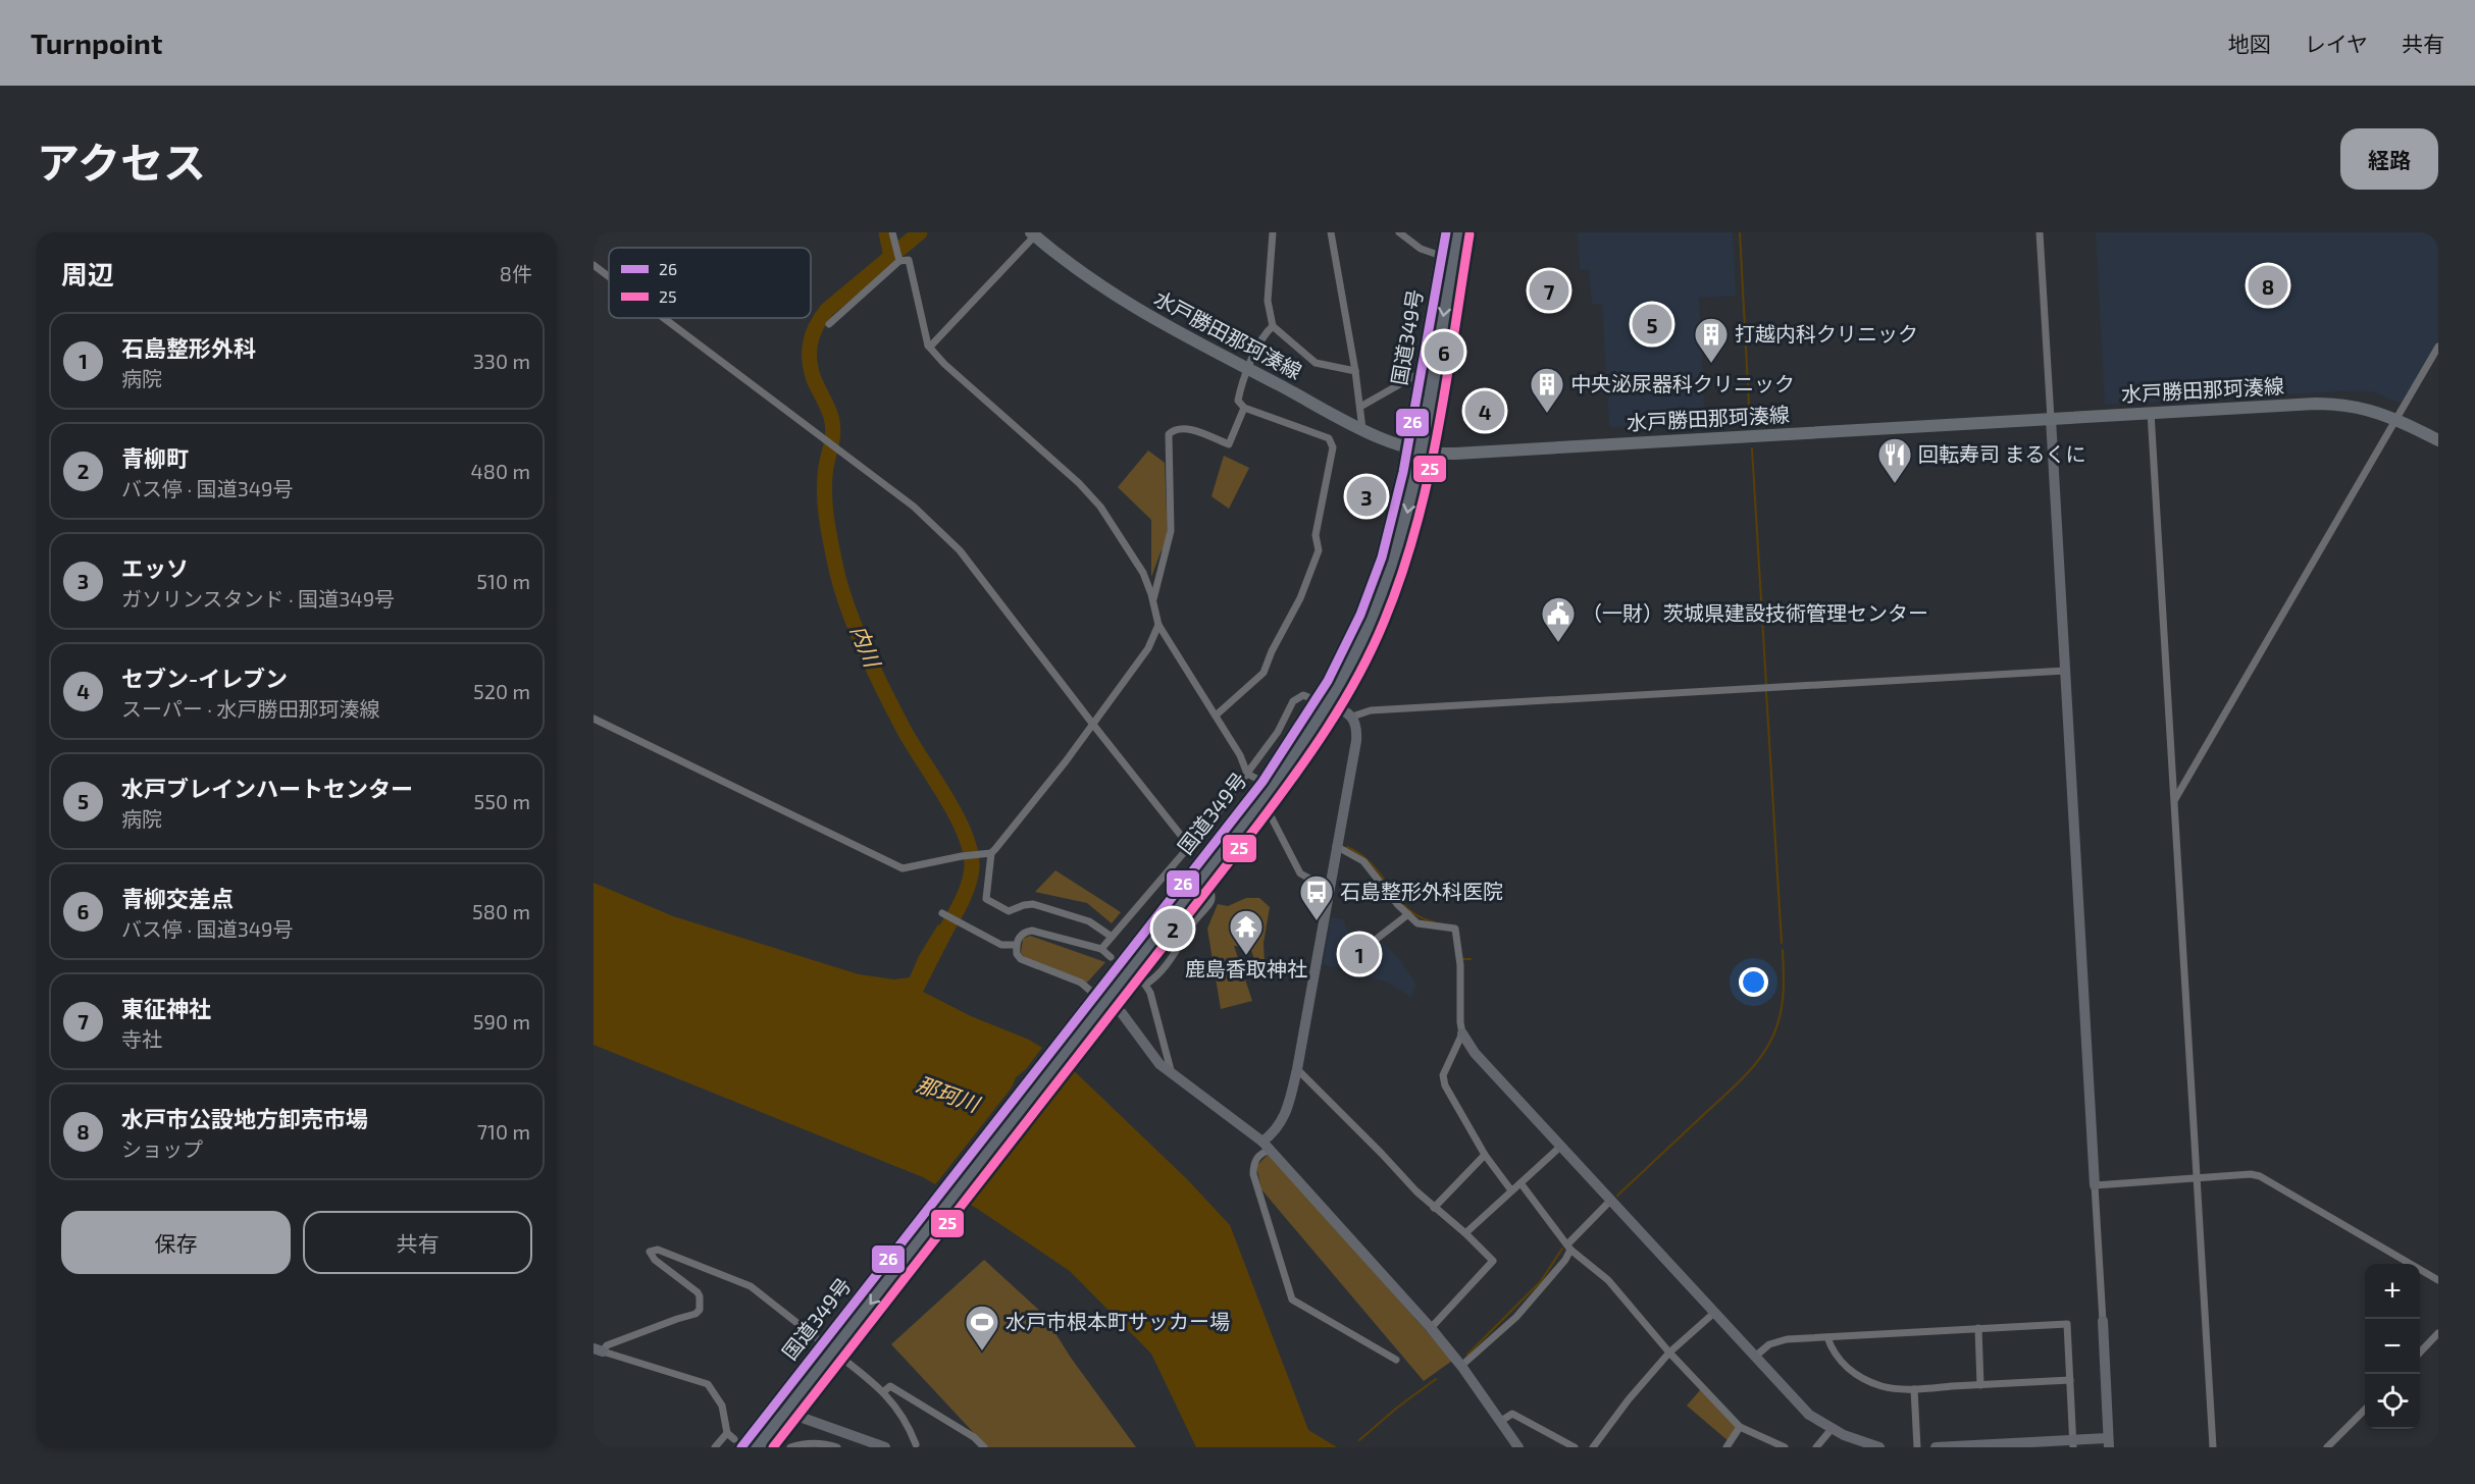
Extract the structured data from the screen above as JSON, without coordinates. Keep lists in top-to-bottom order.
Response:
{
  "streets": {
    "highway": ["国道349号"],
    "main road": ["水戸勝田那珂湊線"]
  },
  "crossings": [
    ["水戸勝田那珂湊線", "国道349号"]
  ],
  "water": ["内川", "那珂川"],
  "places": {
    "building": ["打越内科クリニック", "中央泌尿器科クリニック"],
    "restaurant": ["回転寿司 まるくに"],
    "public building": ["（一財）茨城県建設技術管理センター"],
    "bus stop": ["石島整形外科医院"],
    "temple": ["鹿島香取神社"],
    "sports": ["水戸市根本町サッカー場"]
  },
  "lines": ["transit line 26", "transit line 25"],
  "legend": ["26", "25"],
  "page": {
    "header": "Turnpoint",
    "nav": ["地図", "レイヤ", "共有"],
    "title": "アクセス",
    "buttons": [
      "経路",
      ["保存", "共有"]
    ],
    "heading": ["周辺", "8件"],
    "pins": [
      "8",
      "7",
      "5",
      "6",
      "4",
      "3",
      "2",
      "1"
    ],
    "list": [
      {
        "mark": "1",
        "name": "石島整形外科",
        "note": "病院",
        "value": "330 m"
      },
      {
        "mark": "2",
        "name": "青柳町",
        "note": "バス停 · 国道349号",
        "value": "480 m"
      },
      {
        "mark": "3",
        "name": "エッソ",
        "note": "ガソリンスタンド · 国道349号",
        "value": "510 m"
      },
      {
        "mark": "4",
        "name": "セブン-イレブン",
        "note": "スーパー · 水戸勝田那珂湊線",
        "value": "520 m"
      },
      {
        "mark": "5",
        "name": "水戸ブレインハートセンター",
        "note": "病院",
        "value": "550 m"
      },
      {
        "mark": "6",
        "name": "青柳交差点",
        "note": "バス停 · 国道349号",
        "value": "580 m"
      },
      {
        "mark": "7",
        "name": "東征神社",
        "note": "寺社",
        "value": "590 m"
      },
      {
        "mark": "8",
        "name": "水戸市公設地方卸売市場",
        "note": "ショップ",
        "value": "710 m"
      }
    ],
    "map_buttons": ["+", "−"]
  }
}
